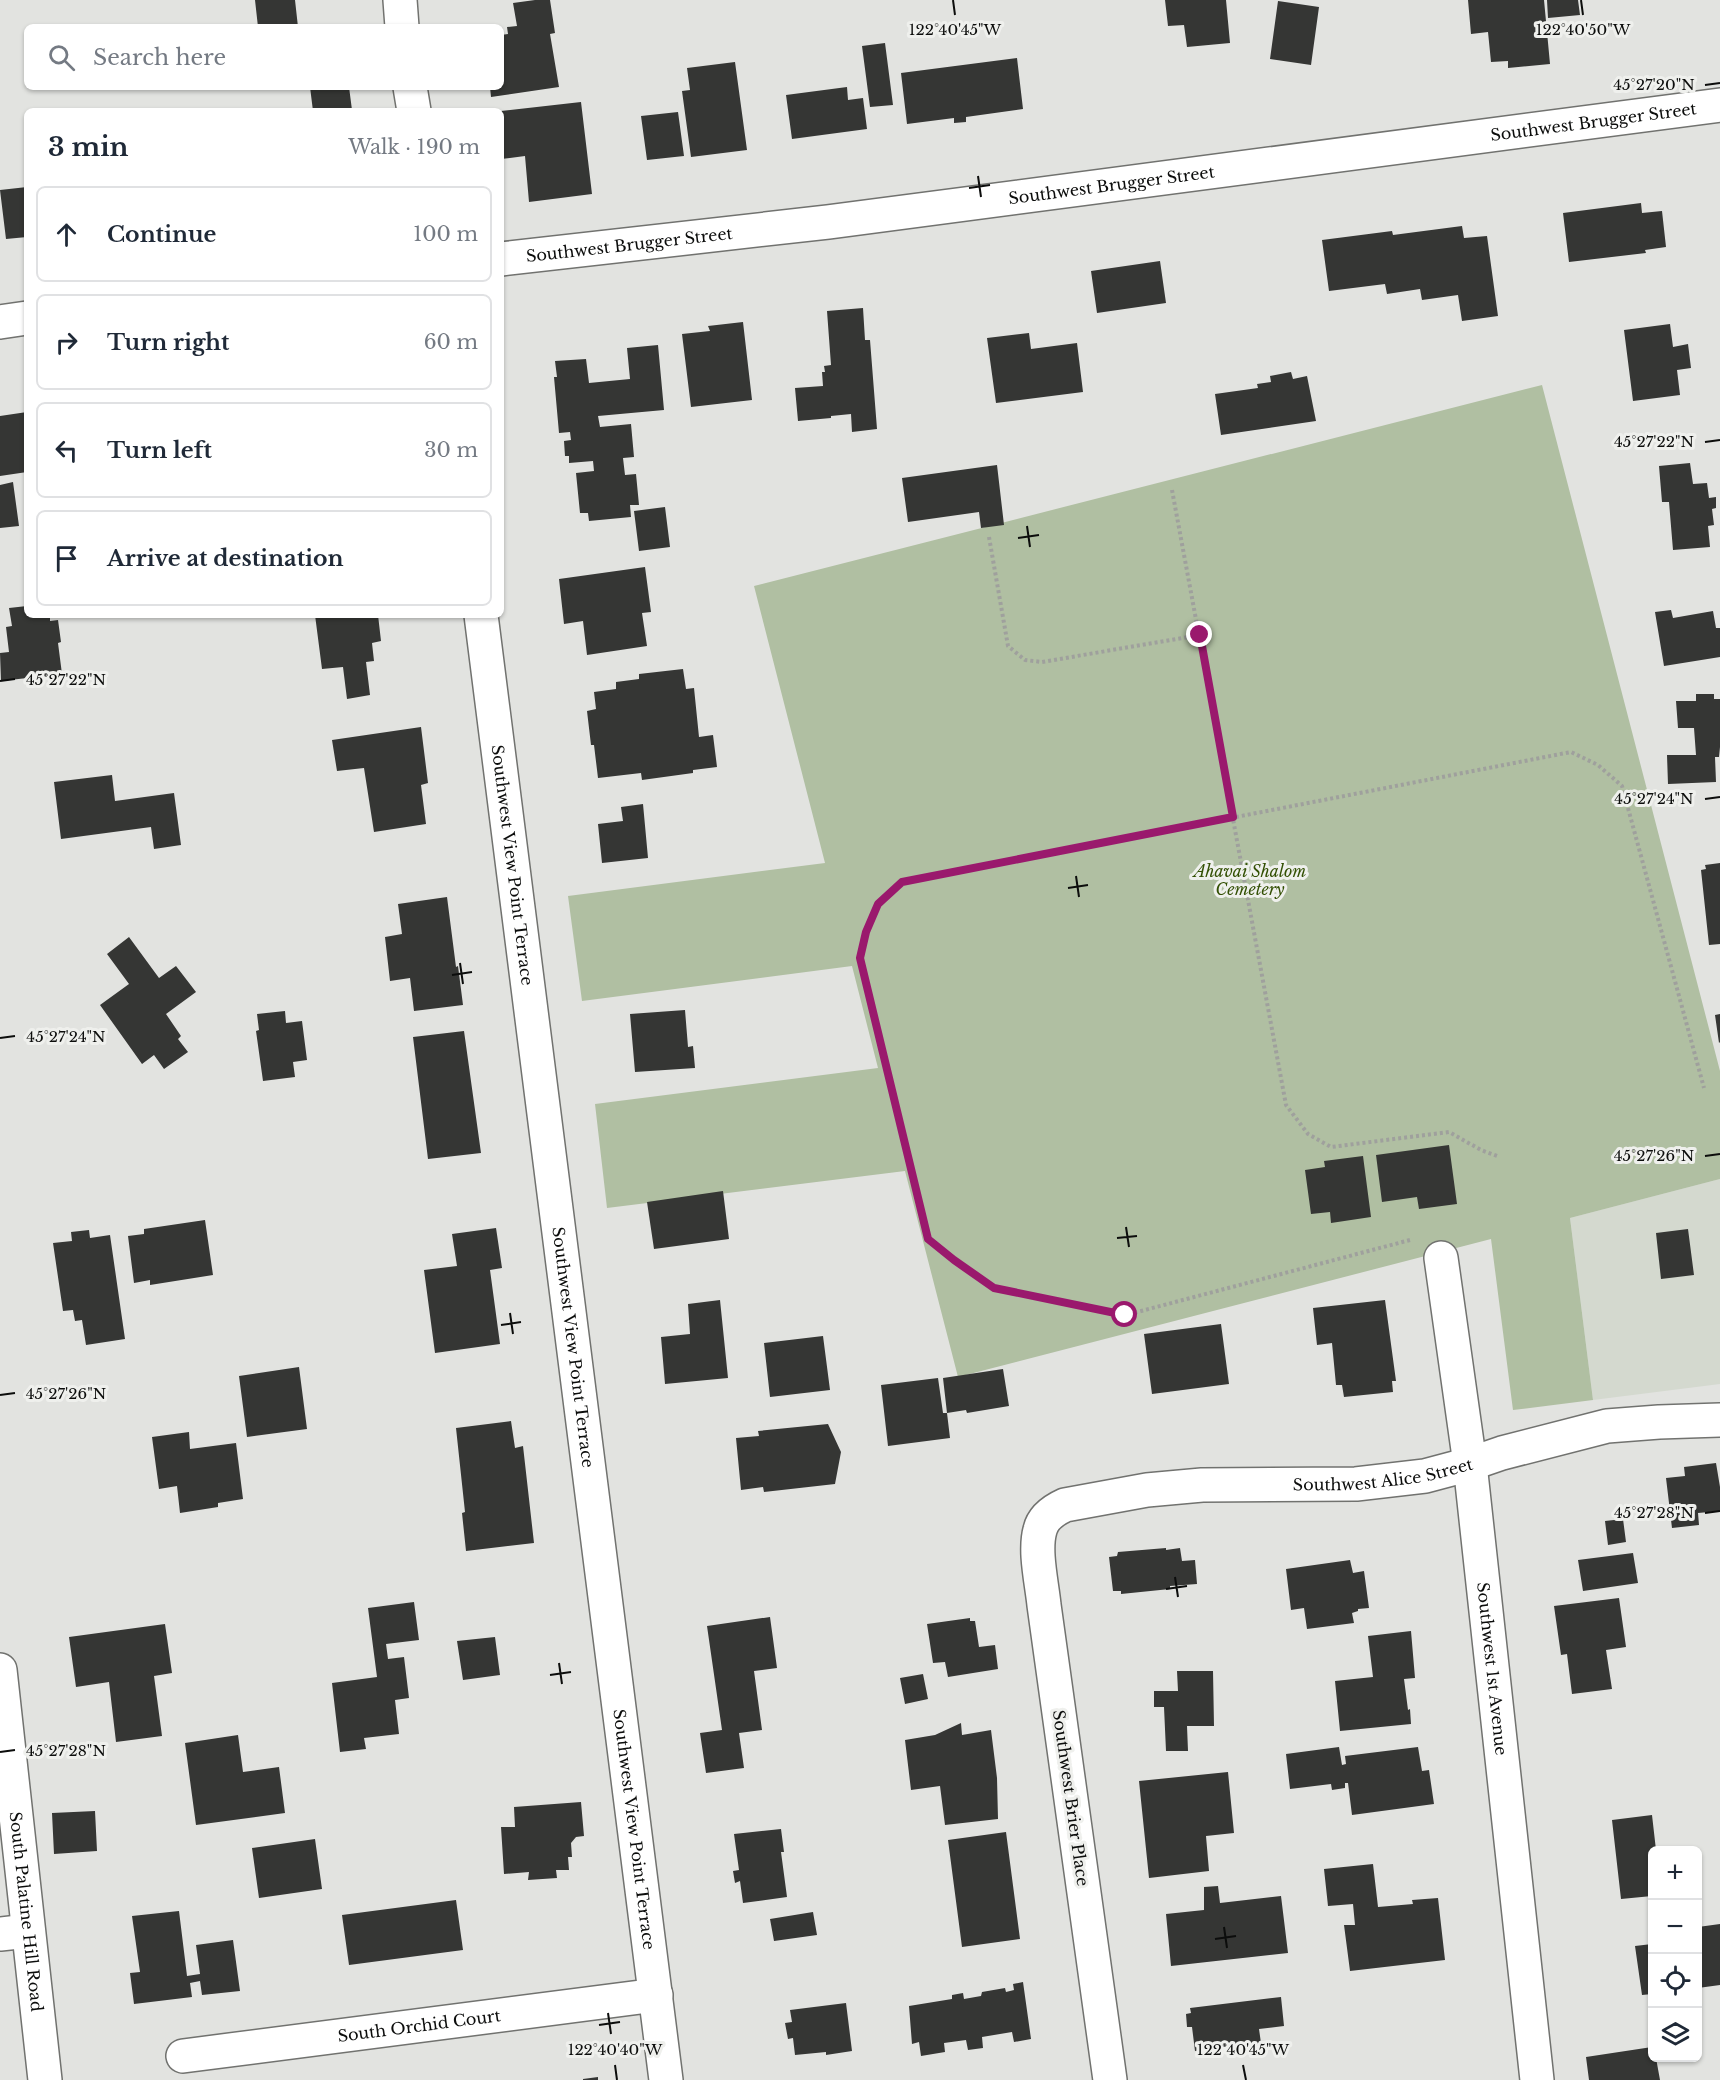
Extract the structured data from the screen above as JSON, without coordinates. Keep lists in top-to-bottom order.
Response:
{
  "streets": {
    "street": [
      "Southwest Brugger Street",
      "Southwest View Point Terrace",
      "Southwest Alice Street",
      "Southwest 1st Avenue",
      "Southwest Brier Place",
      "South Palatine Hill Road",
      "South Orchid Court"
    ]
  },
  "crossings": [
    ["Southwest View Point Terrace", "South Orchid Court"],
    ["Southwest Alice Street", "Southwest 1st Avenue"],
    ["Southwest Alice Street", "Southwest Brier Place"]
  ],
  "parks": ["Ahavai Shalom Cemetery"],
  "page": {
    "search": "Search here",
    "heading": ["3 min", "Walk · 190 m"],
    "list": [
      ["Continue", "100 m"],
      ["Turn right", "60 m"],
      ["Turn left", "30 m"],
      "Arrive at destination"
    ],
    "map_buttons": ["+", "−"]
  },
  "coordinates": [
    "122°40'45\"W",
    "122°40'50\"W",
    "45°27'20\"N",
    "45°27'22\"N",
    "45°27'24\"N",
    "45°27'26\"N",
    "45°27'28\"N",
    "122°40'40\"W"
  ]
}
